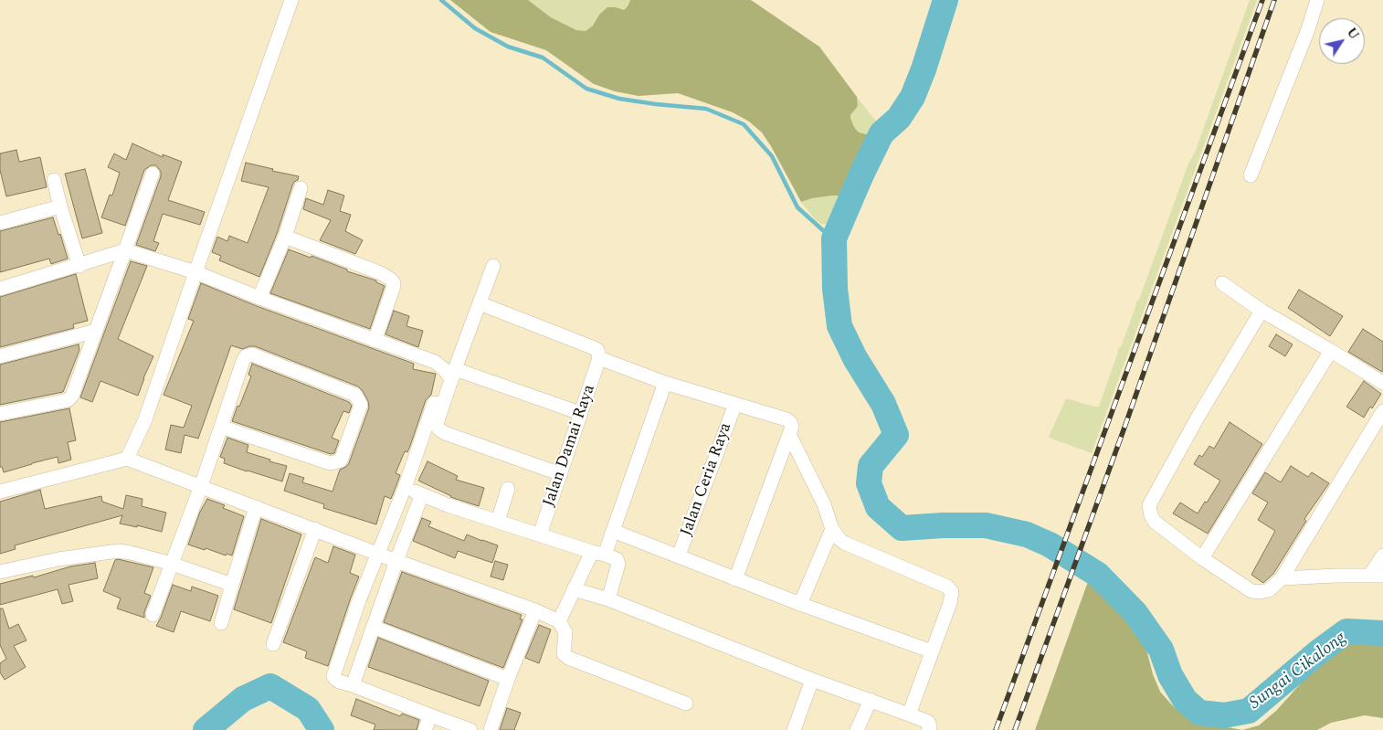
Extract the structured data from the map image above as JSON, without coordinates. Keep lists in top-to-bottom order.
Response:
{
  "streets": {
    "street": ["Jalan Damai Raya", "Jalan Ceria Raya"]
  },
  "water": ["Sungai Cikalong"],
  "north": "top right"
}
